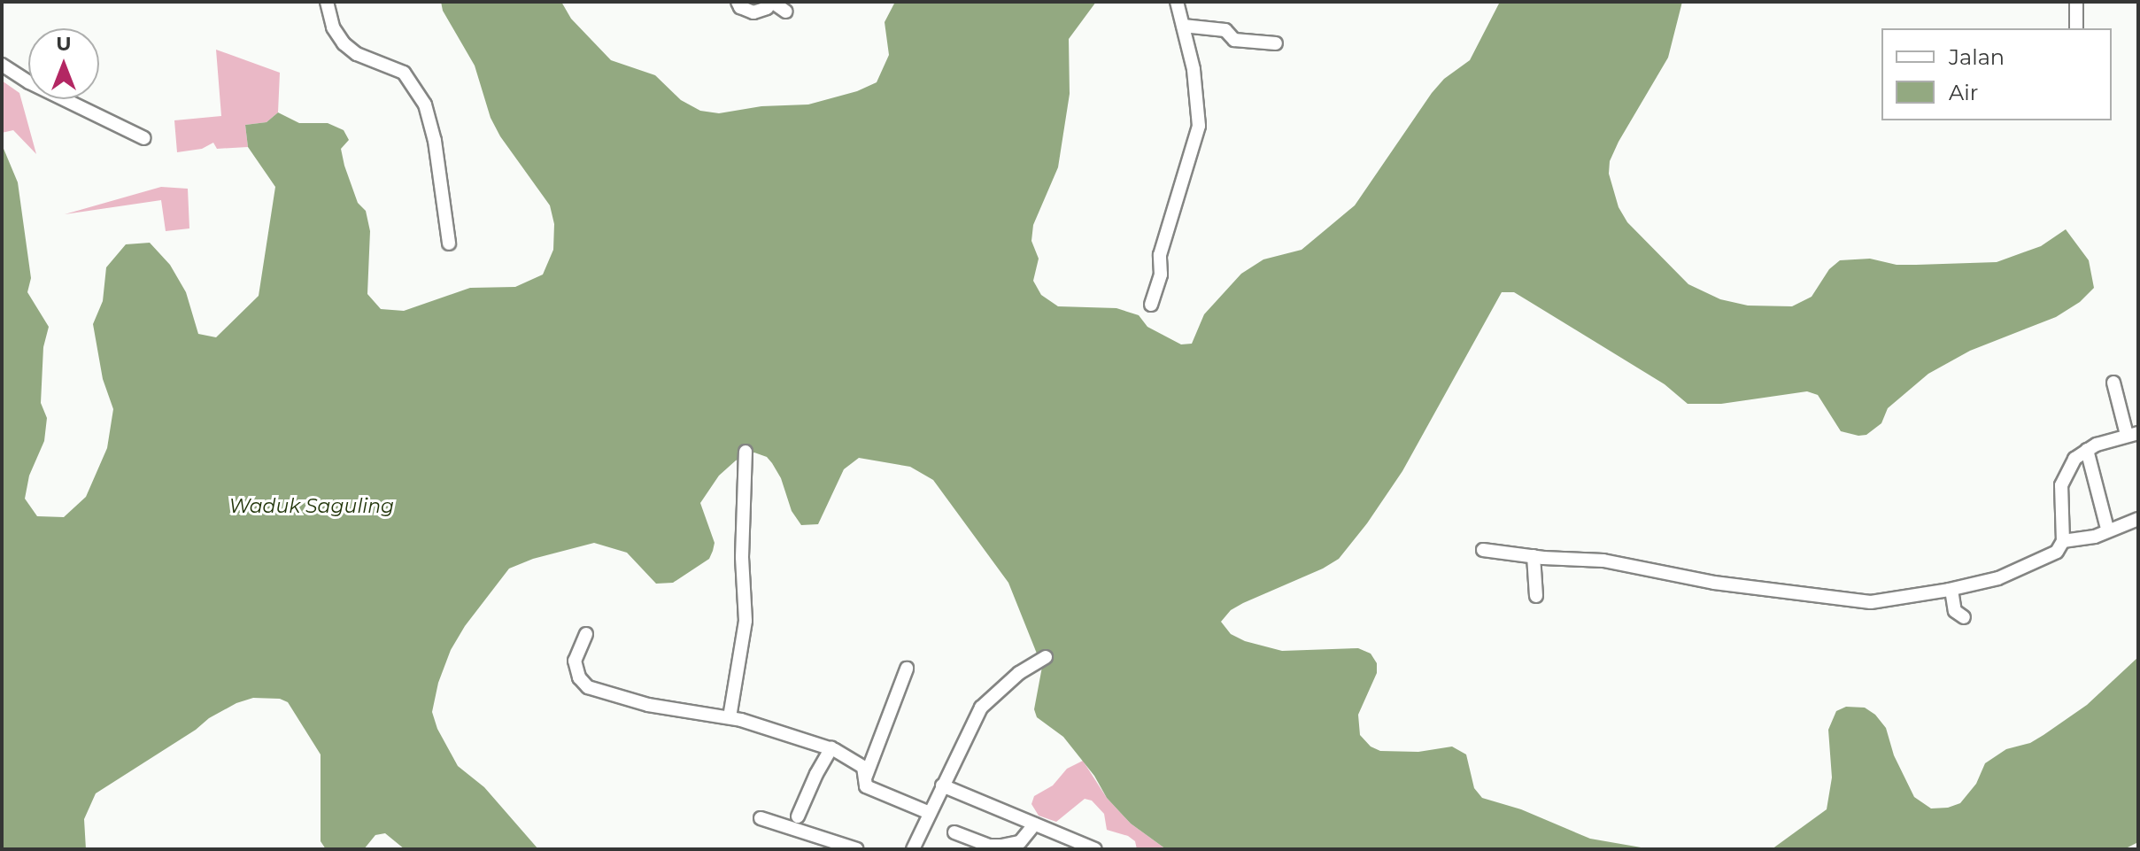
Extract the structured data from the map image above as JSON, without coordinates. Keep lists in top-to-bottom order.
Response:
{
  "water": ["Waduk Saguling"],
  "legend": ["Jalan", "Air"],
  "north": "top"
}
